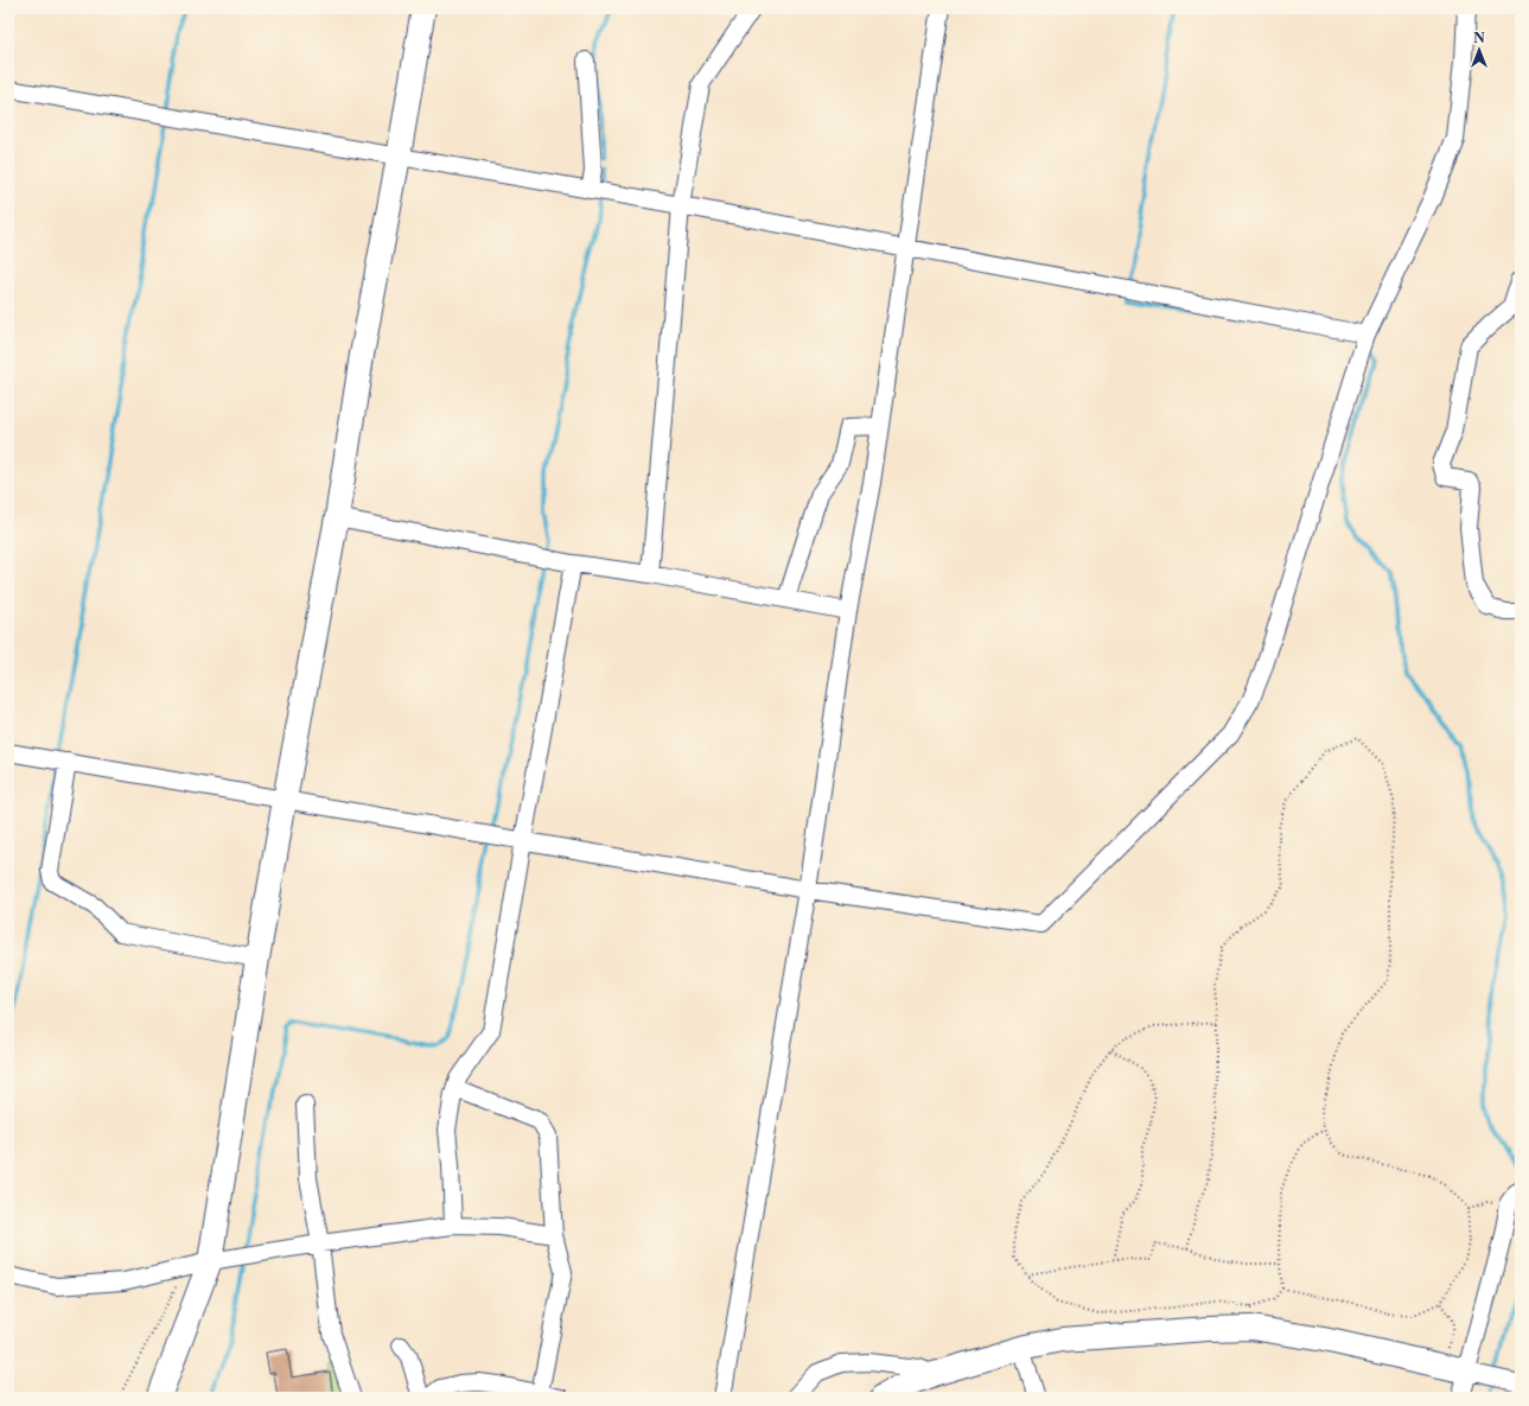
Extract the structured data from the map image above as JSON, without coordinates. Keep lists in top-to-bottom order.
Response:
{
  "north": "top"
}
